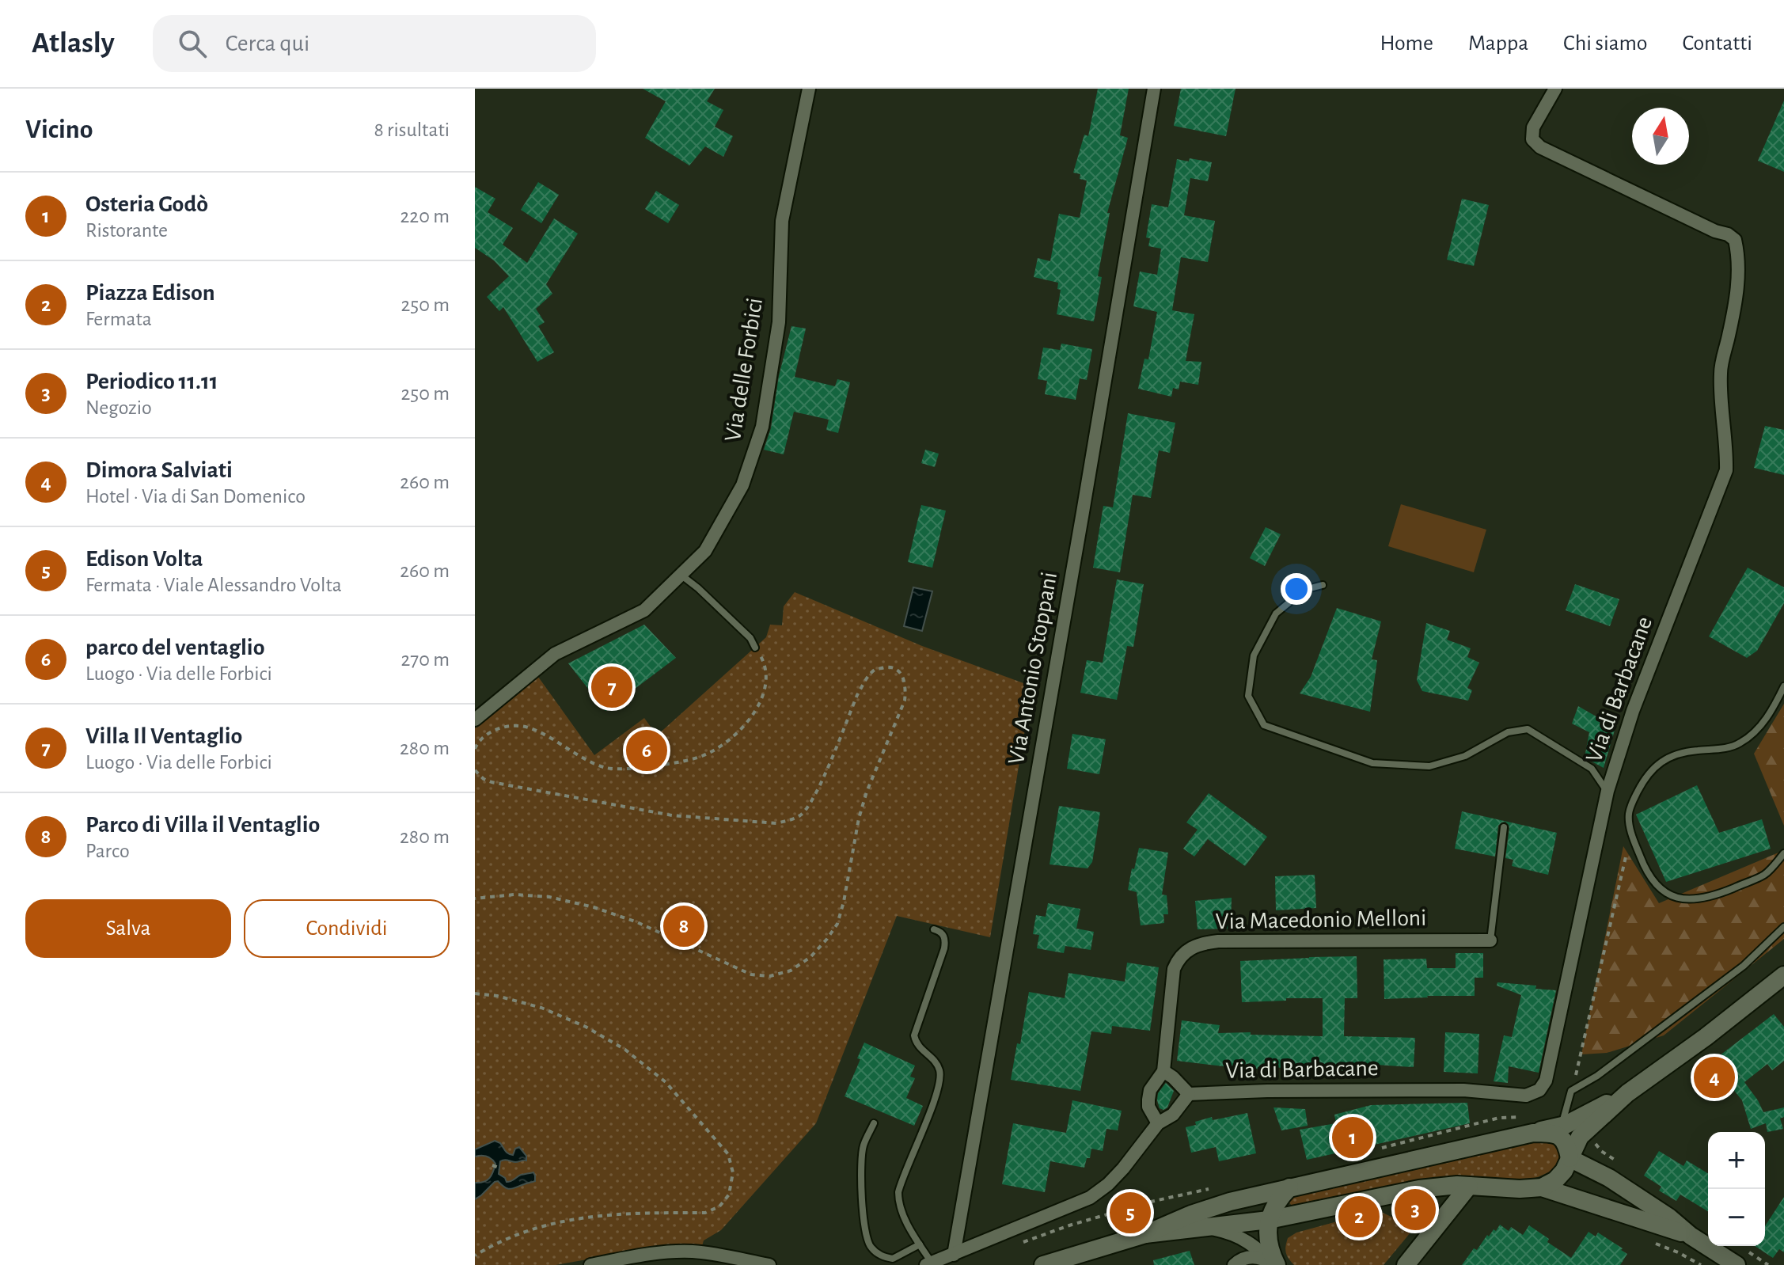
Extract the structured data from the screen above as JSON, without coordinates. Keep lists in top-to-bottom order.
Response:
{
  "streets": {
    "street": [
      "Via delle Forbici",
      "Via Antonio Stoppani",
      "Via di Barbacane",
      "Via Macedonio Melloni"
    ]
  },
  "north": "top",
  "page": {
    "header": "Atlasly",
    "search": "Cerca qui",
    "nav": [
      "Home",
      "Mappa",
      "Chi siamo",
      "Contatti"
    ],
    "heading": ["Vicino", "8 risultati"],
    "list": [
      {
        "mark": "1",
        "name": "Osteria Godò",
        "note": "Ristorante",
        "value": "220 m"
      },
      {
        "mark": "2",
        "name": "Piazza Edison",
        "note": "Fermata",
        "value": "250 m"
      },
      {
        "mark": "3",
        "name": "Periodico 11.11",
        "note": "Negozio",
        "value": "250 m"
      },
      {
        "mark": "4",
        "name": "Dimora Salviati",
        "note": "Hotel · Via di San Domenico",
        "value": "260 m"
      },
      {
        "mark": "5",
        "name": "Edison Volta",
        "note": "Fermata · Viale Alessandro Volta",
        "value": "260 m"
      },
      {
        "mark": "6",
        "name": "parco del ventaglio",
        "note": "Luogo · Via delle Forbici",
        "value": "270 m"
      },
      {
        "mark": "7",
        "name": "Villa Il Ventaglio",
        "note": "Luogo · Via delle Forbici",
        "value": "280 m"
      },
      {
        "mark": "8",
        "name": "Parco di Villa il Ventaglio",
        "note": "Parco",
        "value": "280 m"
      }
    ],
    "pins": [
      "7",
      "6",
      "8",
      "4",
      "1",
      "3",
      "5",
      "2"
    ],
    "buttons": ["Salva", "Condividi"],
    "map_buttons": ["+", "−"]
  }
}
